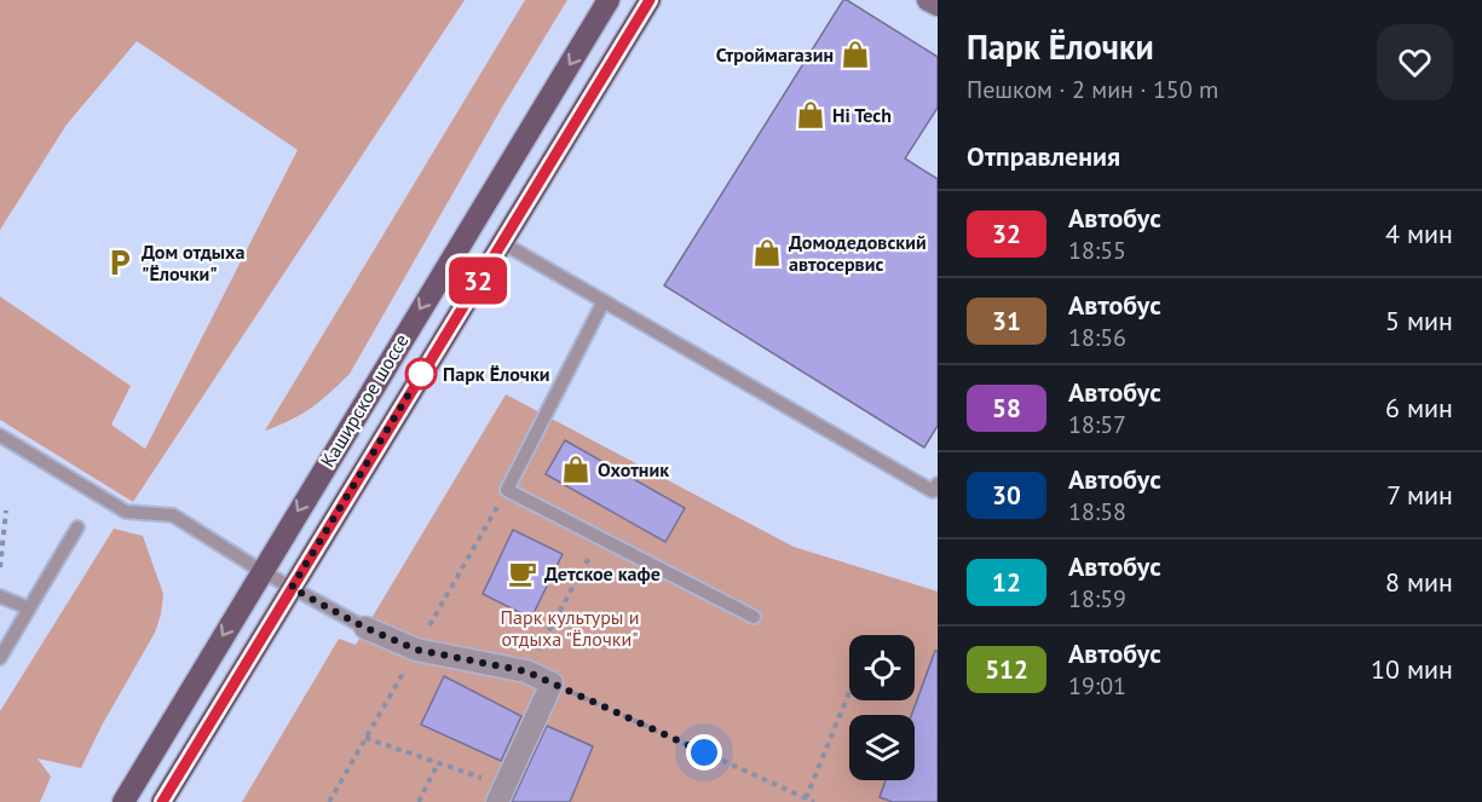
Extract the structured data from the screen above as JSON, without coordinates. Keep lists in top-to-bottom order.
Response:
{
  "streets": {
    "main road": ["Каширское шоссе"]
  },
  "parks": ["Парк культуры и отдыха \"Ёлочки\""],
  "places": {
    "shop": [
      "Строймагазин",
      "Hi Tech",
      "Домодедовский автосервис",
      "Охотник"
    ],
    "parking": ["Дом отдыха \"Ёлочки\""],
    "other": ["Парк Ёлочки"],
    "cafe": ["Детское кафе"]
  },
  "lines": ["bus line 32"],
  "page": {
    "on_map": "32",
    "heading": [
      ["Парк Ёлочки", "Пешком · 2 мин · 150 m"],
      "Отправления"
    ],
    "list": [
      {
        "mark": "32",
        "name": "Автобус",
        "note": "18:55",
        "value": "4 мин"
      },
      {
        "mark": "31",
        "name": "Автобус",
        "note": "18:56",
        "value": "5 мин"
      },
      {
        "mark": "58",
        "name": "Автобус",
        "note": "18:57",
        "value": "6 мин"
      },
      {
        "mark": "30",
        "name": "Автобус",
        "note": "18:58",
        "value": "7 мин"
      },
      {
        "mark": "12",
        "name": "Автобус",
        "note": "18:59",
        "value": "8 мин"
      },
      {
        "mark": "512",
        "name": "Автобус",
        "note": "19:01",
        "value": "10 мин"
      }
    ]
  }
}
